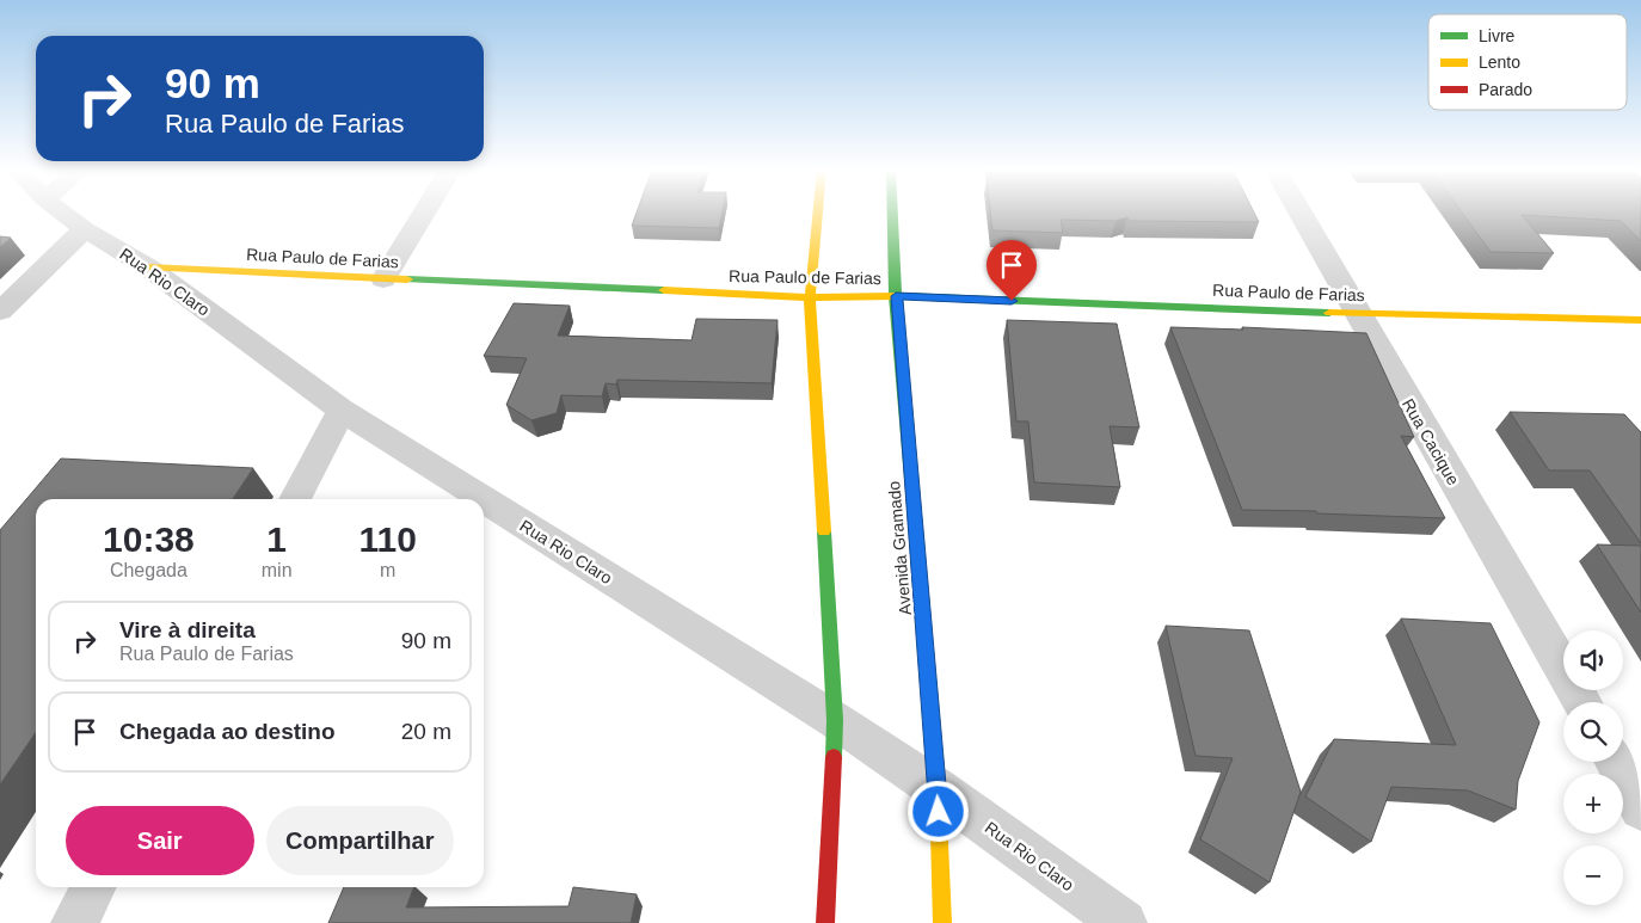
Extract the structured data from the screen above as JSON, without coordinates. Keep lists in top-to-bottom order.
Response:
{
  "streets": {
    "street": [
      "Rua Paulo de Farias",
      "Rua Rio Claro",
      "Rua Cacique",
      "Avenida Gramado"
    ]
  },
  "crossings": [
    ["Rua Paulo de Farias", "Rua Rio Claro"],
    ["Rua Paulo de Farias", "Rua Cacique"],
    ["Rua Paulo de Farias", "Avenida Gramado"],
    ["Rua Rio Claro", "Avenida Gramado"]
  ],
  "legend": ["Livre", "Lento", "Parado"],
  "page": {
    "turn": ["90 m", "Rua Paulo de Farias"],
    "eta": [
      "10:38",
      "Chegada",
      "1",
      "min",
      "110",
      "m"
    ],
    "list": [
      {
        "name": "Vire à direita",
        "note": "Rua Paulo de Farias",
        "value": "90 m"
      },
      {
        "name": "Chegada ao destino",
        "value": "20 m"
      }
    ],
    "map_buttons": ["+", "−"],
    "buttons": ["Sair", "Compartilhar"]
  }
}
